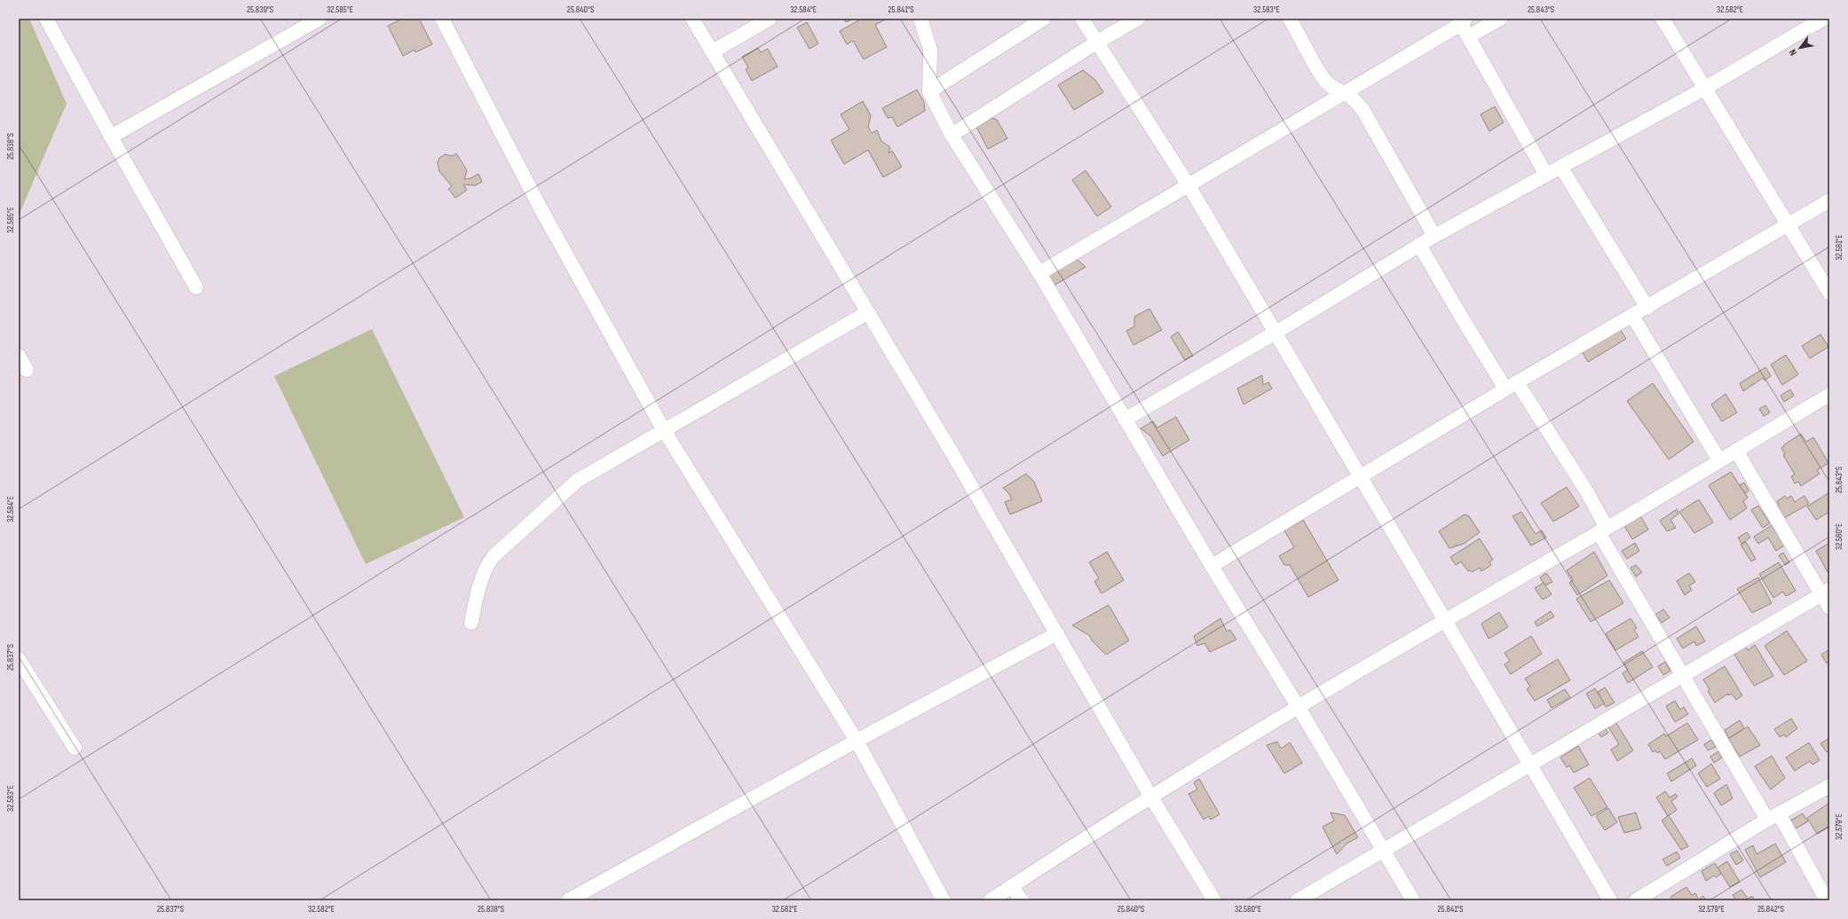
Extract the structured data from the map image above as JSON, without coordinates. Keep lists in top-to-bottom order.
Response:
{
  "north": "bottom left",
  "coordinates": [
    "25.839°S",
    "32.585°E",
    "25.840°S",
    "32.584°E",
    "25.841°S",
    "32.583°E",
    "25.843°S",
    "32.582°E",
    "25.838°S",
    "32.581°E",
    "32.580°E",
    "25.837°S",
    "32.579°E",
    "25.842°S"
  ]
}
